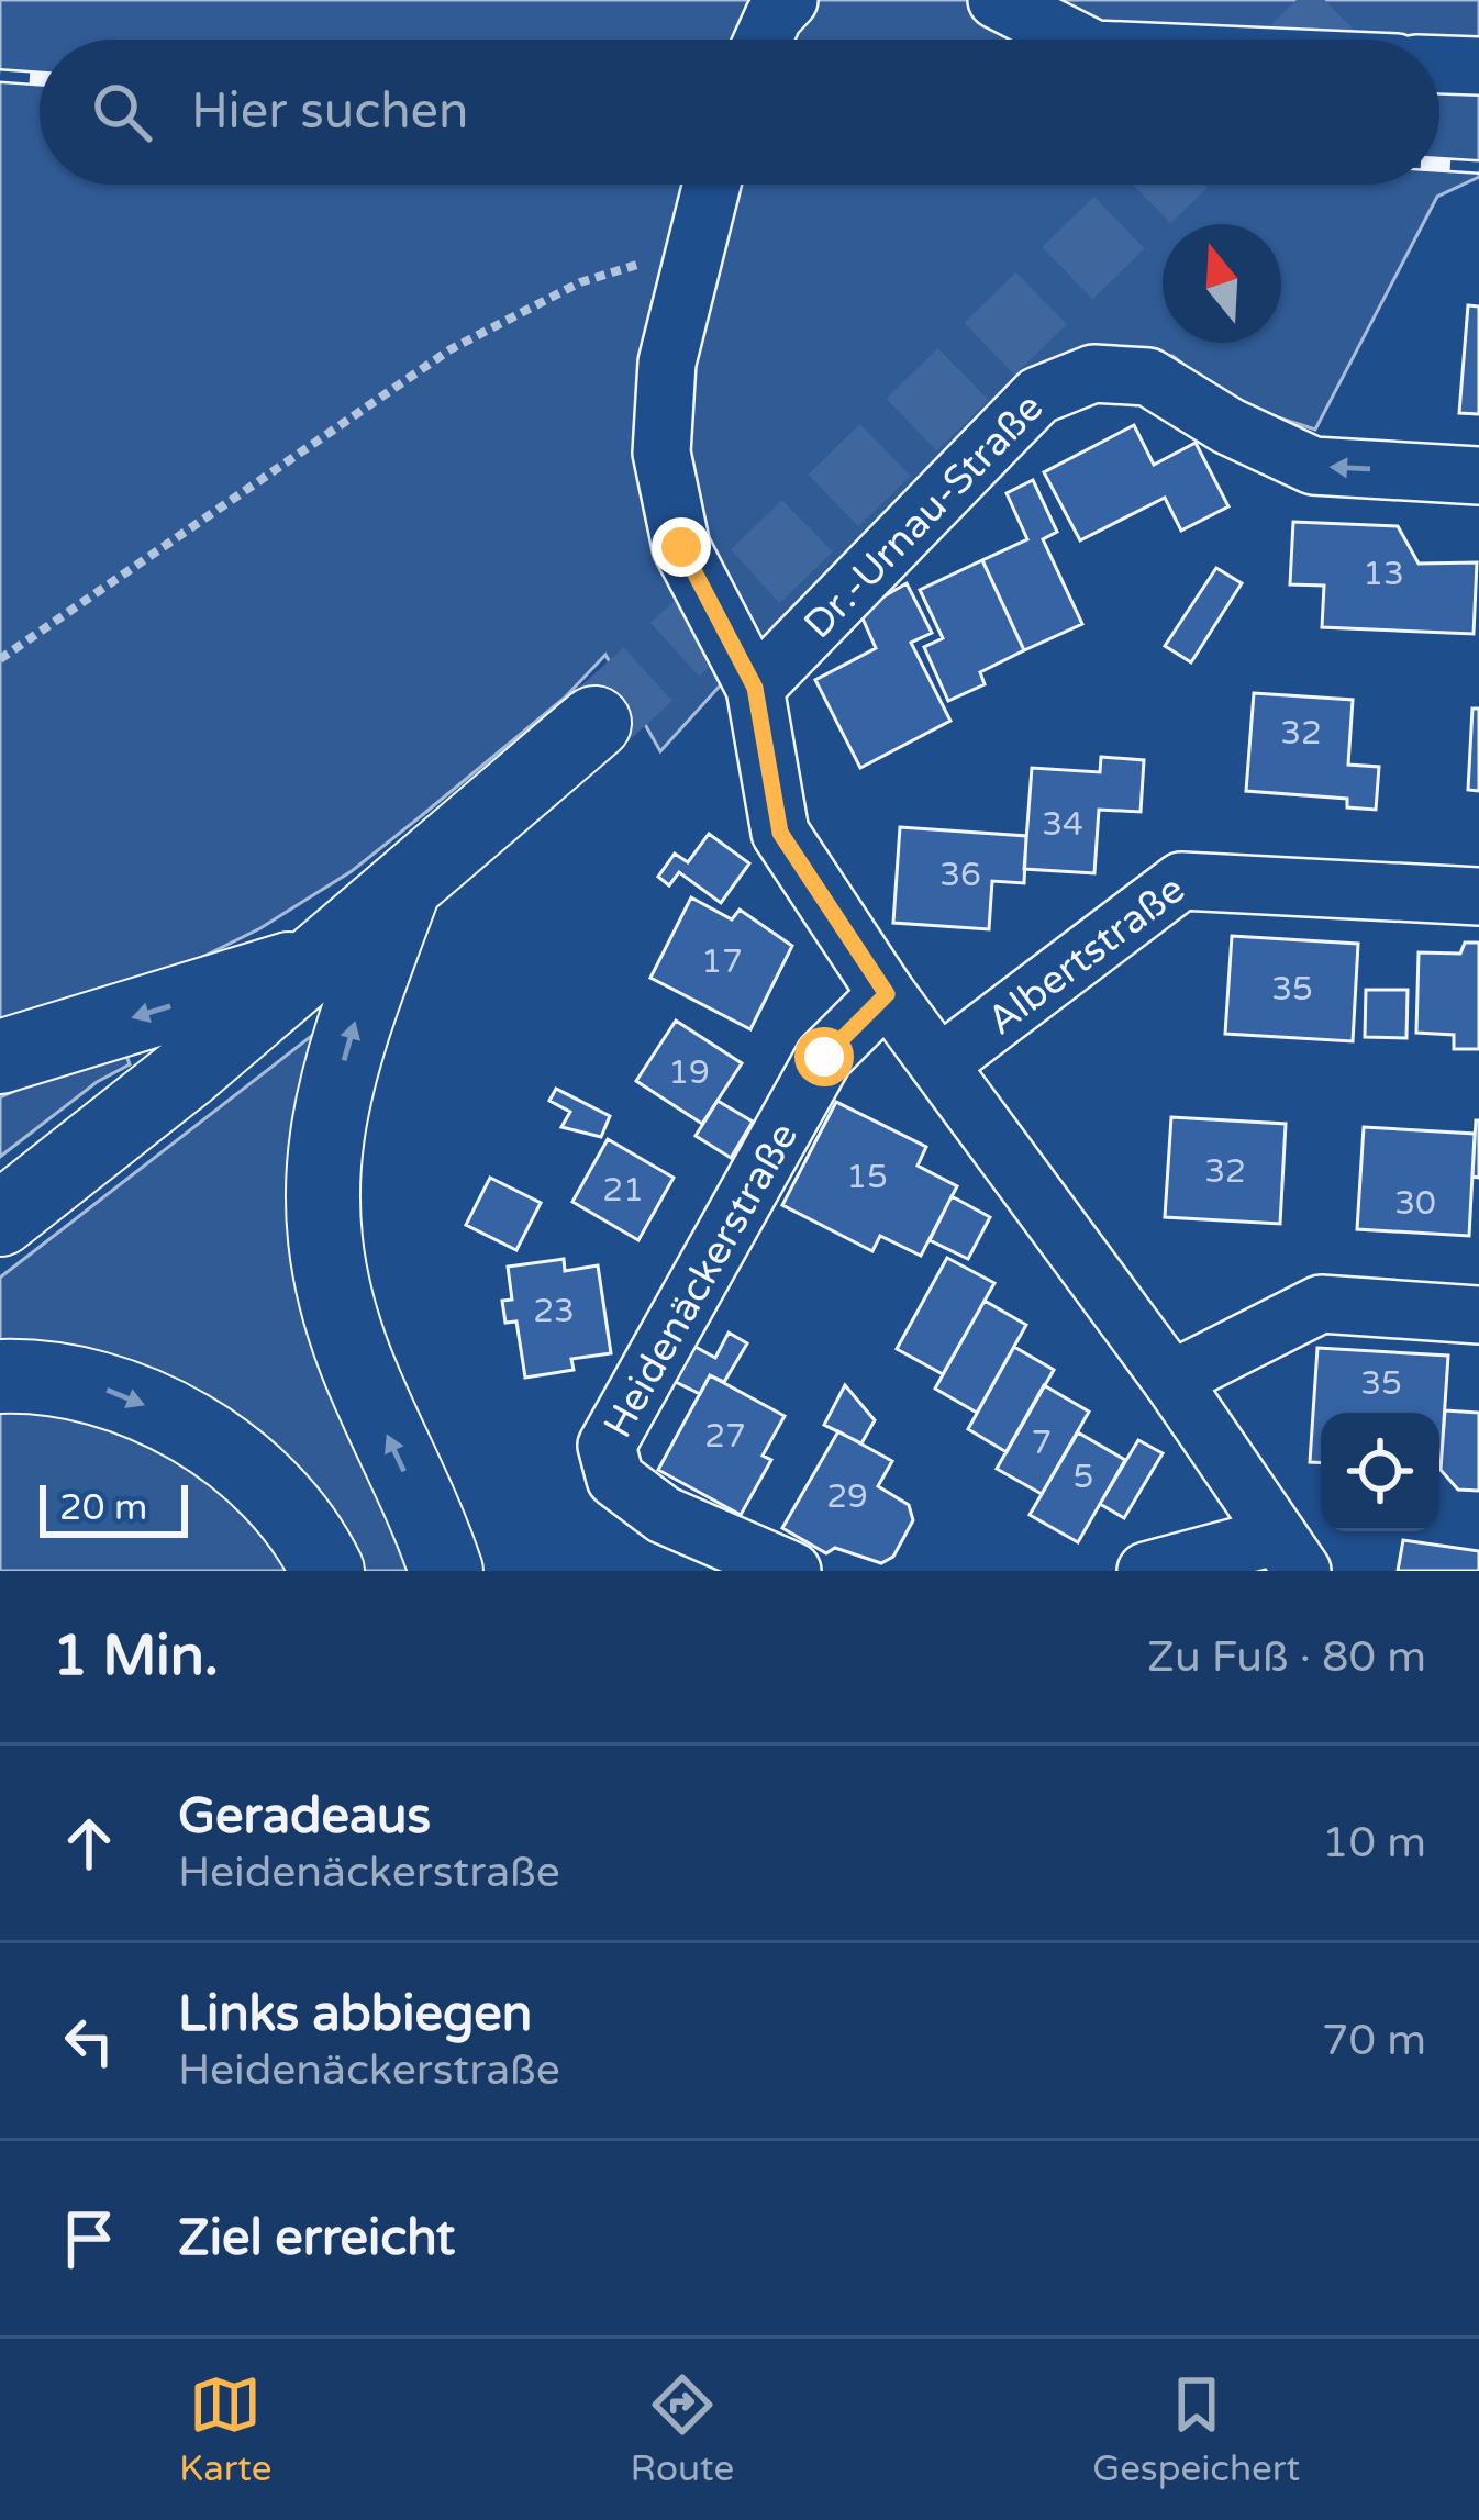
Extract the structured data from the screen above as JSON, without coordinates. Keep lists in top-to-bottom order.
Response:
{
  "streets": {
    "street": ["Dr.-Urnau-Straße", "Albertstraße", "Heidenäckerstraße"]
  },
  "one_way": ["Dr.-Urnau-Straße"],
  "house_numbers": [
    "13",
    "32",
    "34",
    "36",
    "17",
    "35",
    "19",
    "32",
    "15",
    "21",
    "30",
    "23",
    "35",
    "27",
    "7",
    "5",
    "29"
  ],
  "scale_bar": "20 m",
  "north": "top",
  "page": {
    "search": "Hier suchen",
    "scale": "20 m",
    "heading": ["1 Min.", "Zu Fuß · 80 m"],
    "list": [
      ["Geradeaus", "Heidenäckerstraße", "10 m"],
      ["Links abbiegen", "Heidenäckerstraße", "70 m"],
      "Ziel erreicht"
    ],
    "nav": ["Karte", "Route", "Gespeichert"]
  }
}
